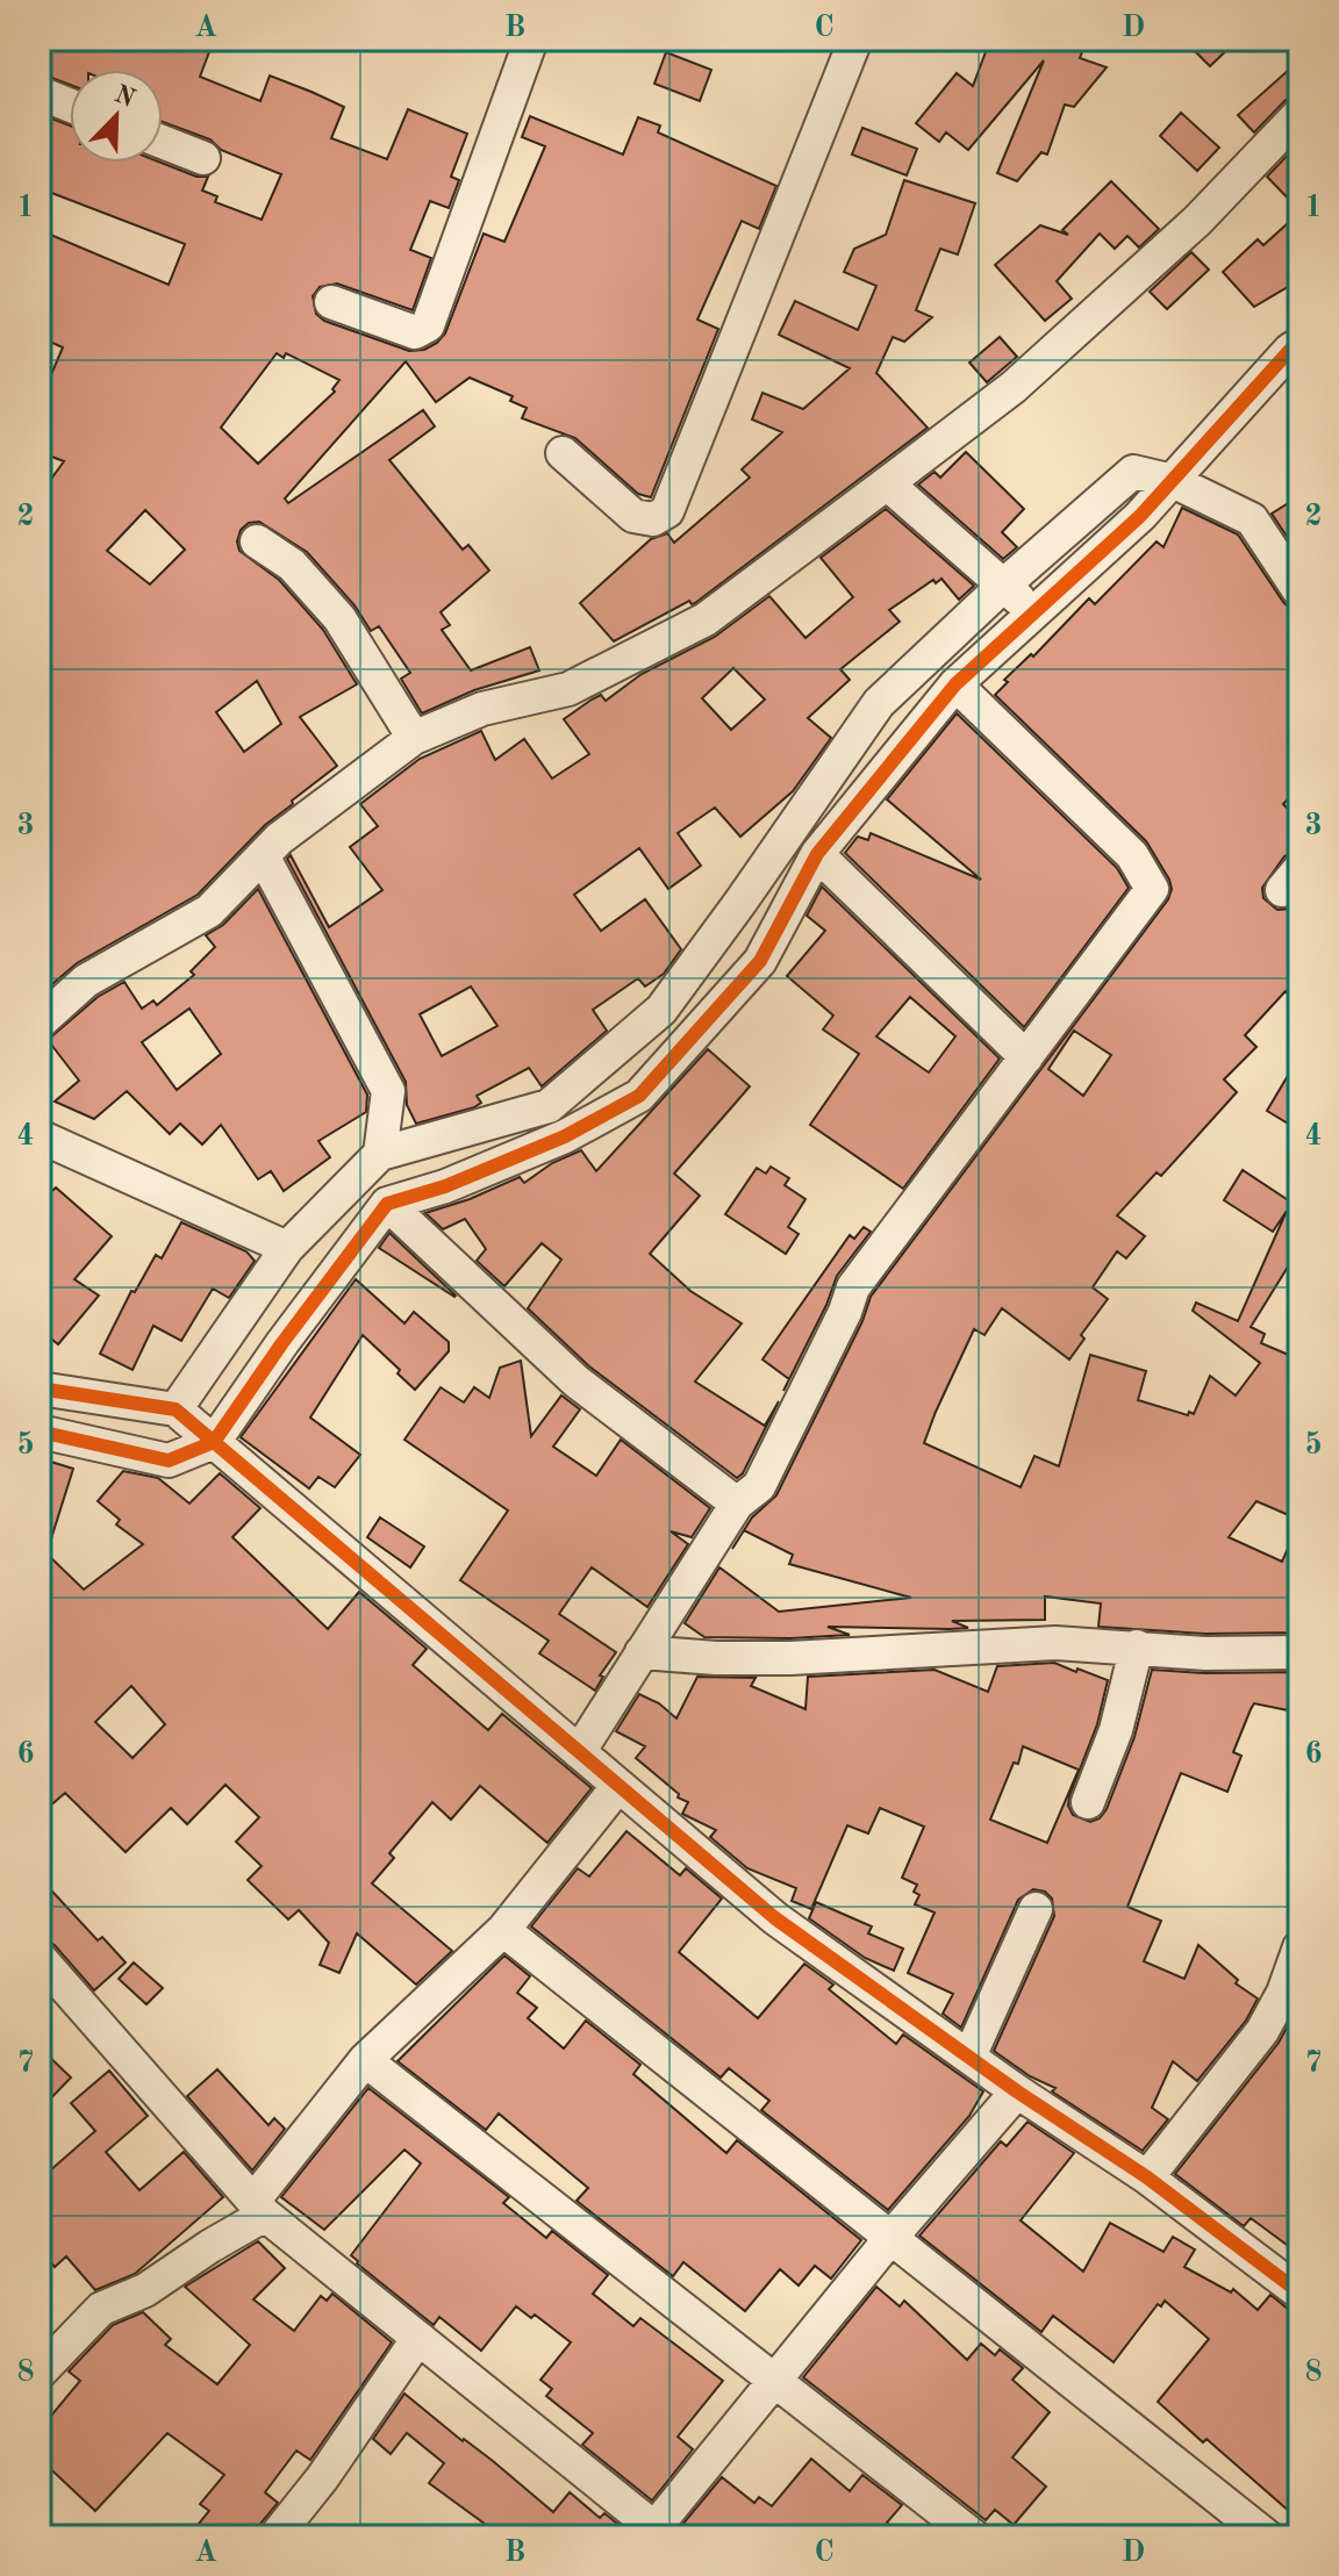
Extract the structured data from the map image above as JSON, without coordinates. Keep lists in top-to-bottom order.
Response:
{
  "north": "top right",
  "grid": {
    "columns": [
      "A",
      "B",
      "C",
      "D"
    ],
    "rows": [
      "1",
      "2",
      "3",
      "4",
      "5",
      "6",
      "7",
      "8"
    ]
  }
}
